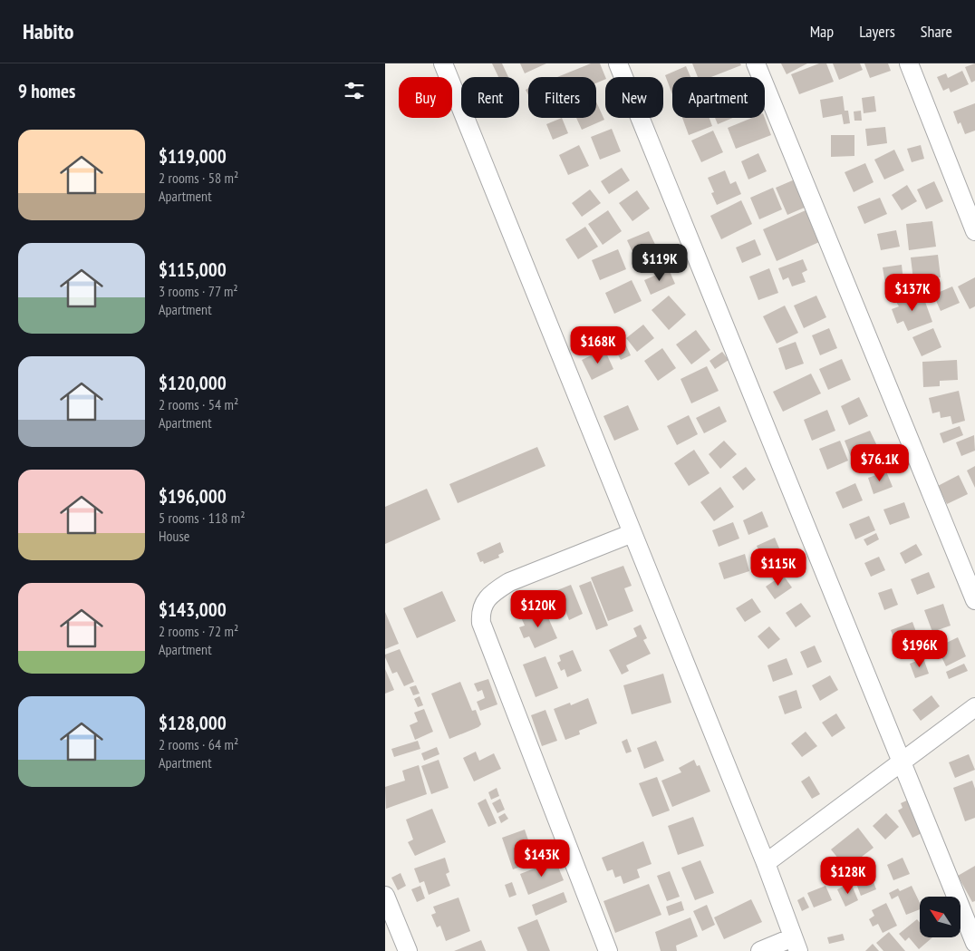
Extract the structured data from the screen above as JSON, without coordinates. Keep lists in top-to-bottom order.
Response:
{
  "north": "top left",
  "page": {
    "header": "Habito",
    "nav": ["Map", "Layers", "Share"],
    "heading": "9 homes",
    "chip": [
      "Buy",
      "Rent",
      "Filters",
      "New",
      "Apartment"
    ],
    "list": [
      {
        "name": "$119,000",
        "note": "2 rooms · 58 m² · Apartment"
      },
      {
        "name": "$115,000",
        "note": "3 rooms · 77 m² · Apartment"
      },
      {
        "name": "$120,000",
        "note": "2 rooms · 54 m² · Apartment"
      },
      {
        "name": "$196,000",
        "note": "5 rooms · 118 m² · House"
      },
      {
        "name": "$143,000",
        "note": "2 rooms · 72 m² · Apartment"
      },
      {
        "name": "$128,000",
        "note": "2 rooms · 64 m² · Apartment"
      }
    ],
    "price": [
      "$119K",
      "$137K",
      "$168K",
      "$76.1K",
      "$115K",
      "$120K",
      "$196K",
      "$143K",
      "$128K"
    ]
  }
}
